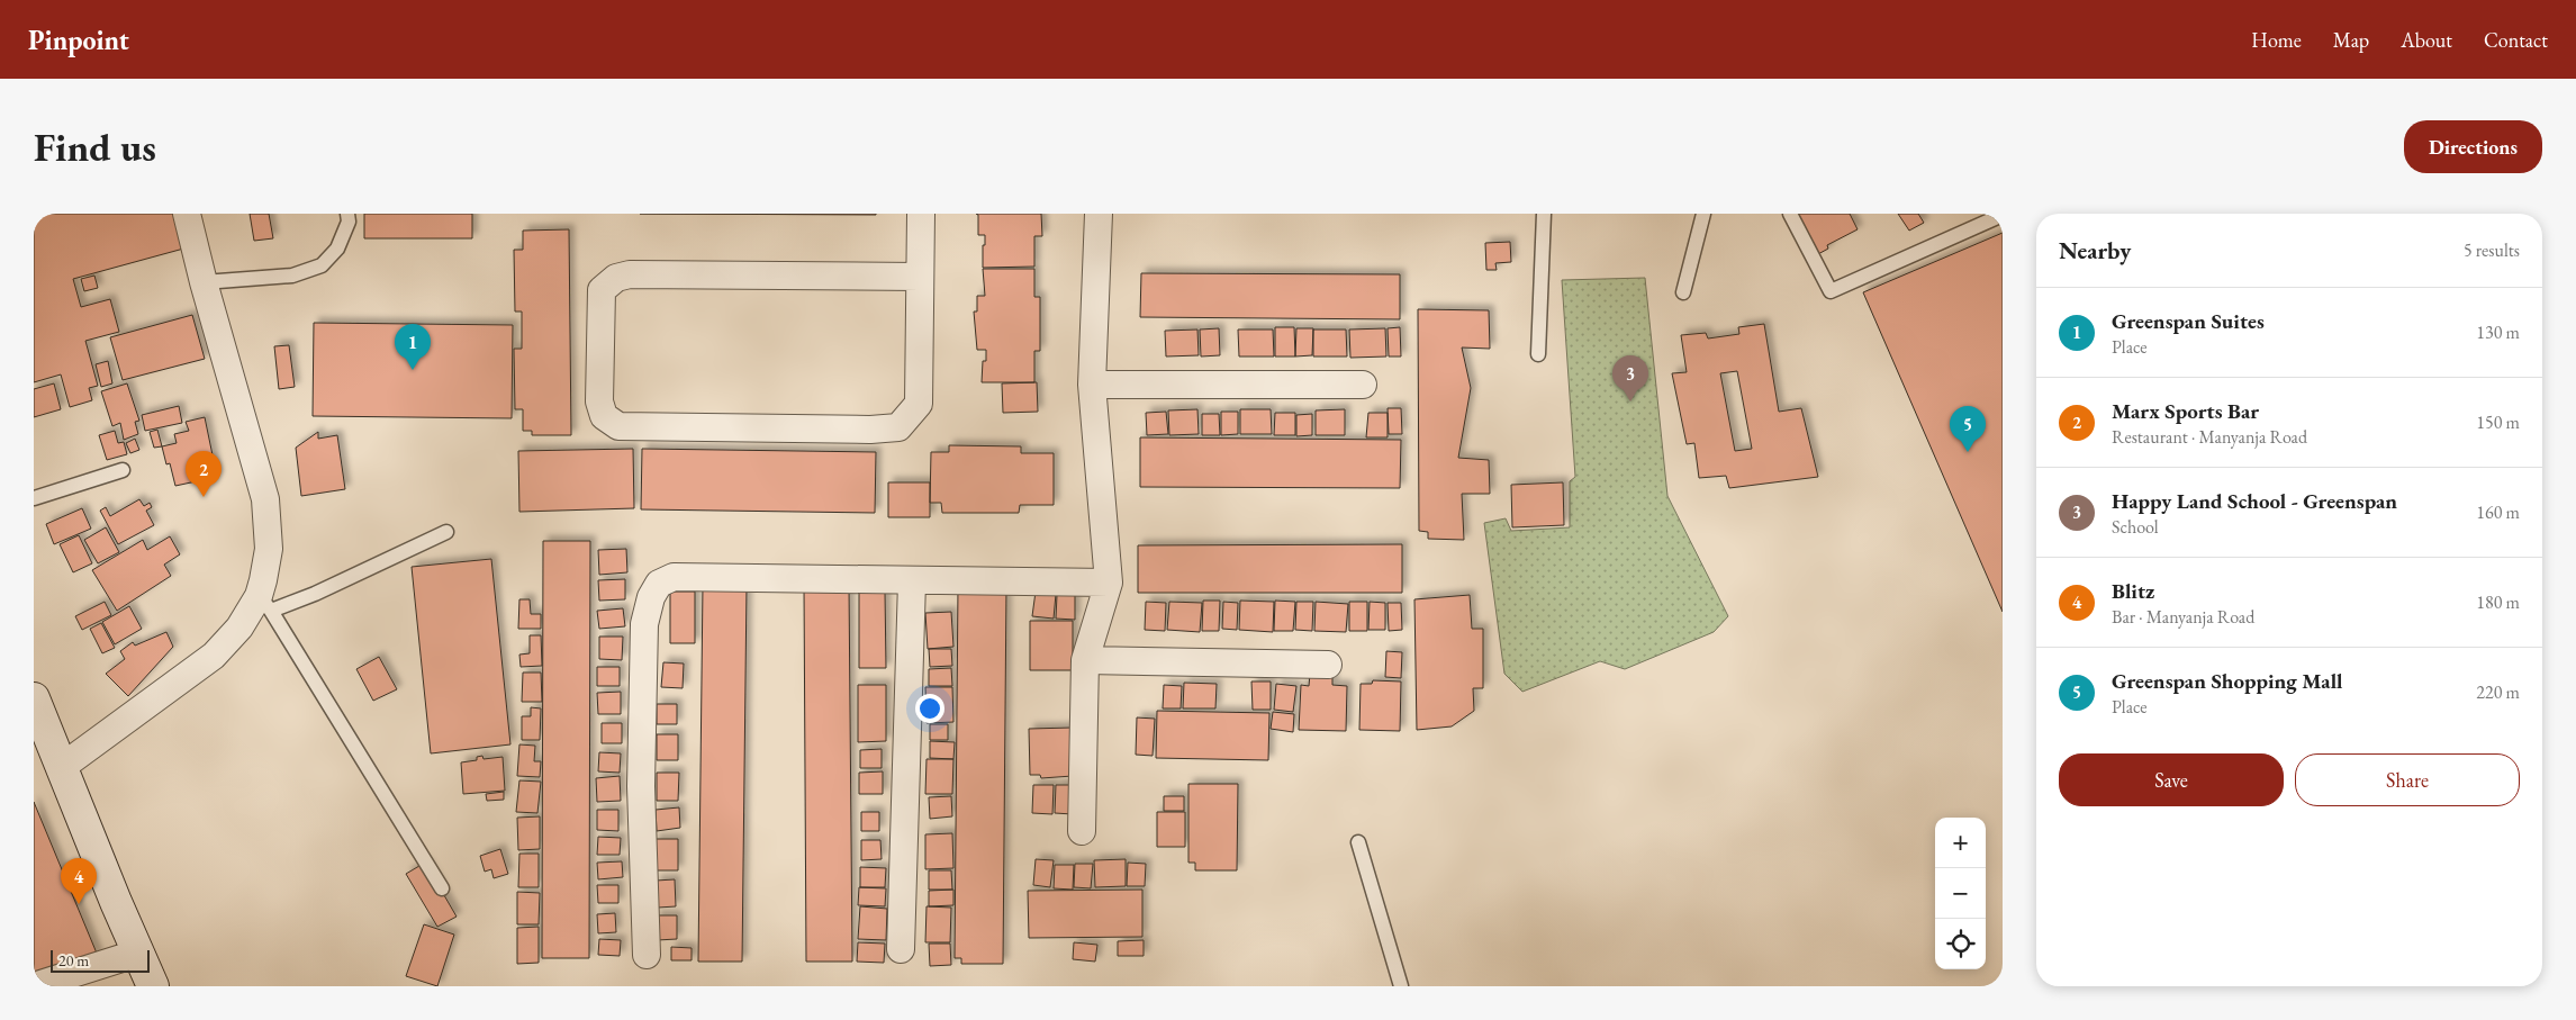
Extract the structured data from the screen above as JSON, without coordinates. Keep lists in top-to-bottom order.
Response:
{
  "scale_bar": "20 m",
  "page": {
    "header": "Pinpoint",
    "nav": [
      "Home",
      "Map",
      "About",
      "Contact"
    ],
    "buttons": [
      "Directions",
      ["Save", "Share"]
    ],
    "title": "Find us",
    "heading": ["Nearby", "5 results"],
    "list": [
      {
        "mark": "1",
        "name": "Greenspan Suites",
        "note": "Place",
        "value": "130 m"
      },
      {
        "mark": "2",
        "name": "Marx Sports Bar",
        "note": "Restaurant · Manyanja Road",
        "value": "150 m"
      },
      {
        "mark": "3",
        "name": "Happy Land School - Greenspan",
        "note": "School",
        "value": "160 m"
      },
      {
        "mark": "4",
        "name": "Blitz",
        "note": "Bar · Manyanja Road",
        "value": "180 m"
      },
      {
        "mark": "5",
        "name": "Greenspan Shopping Mall",
        "note": "Place",
        "value": "220 m"
      }
    ],
    "pins": [
      "1",
      "3",
      "5",
      "2",
      "4"
    ],
    "map_buttons": ["+", "−"],
    "scale": "20 m"
  }
}
